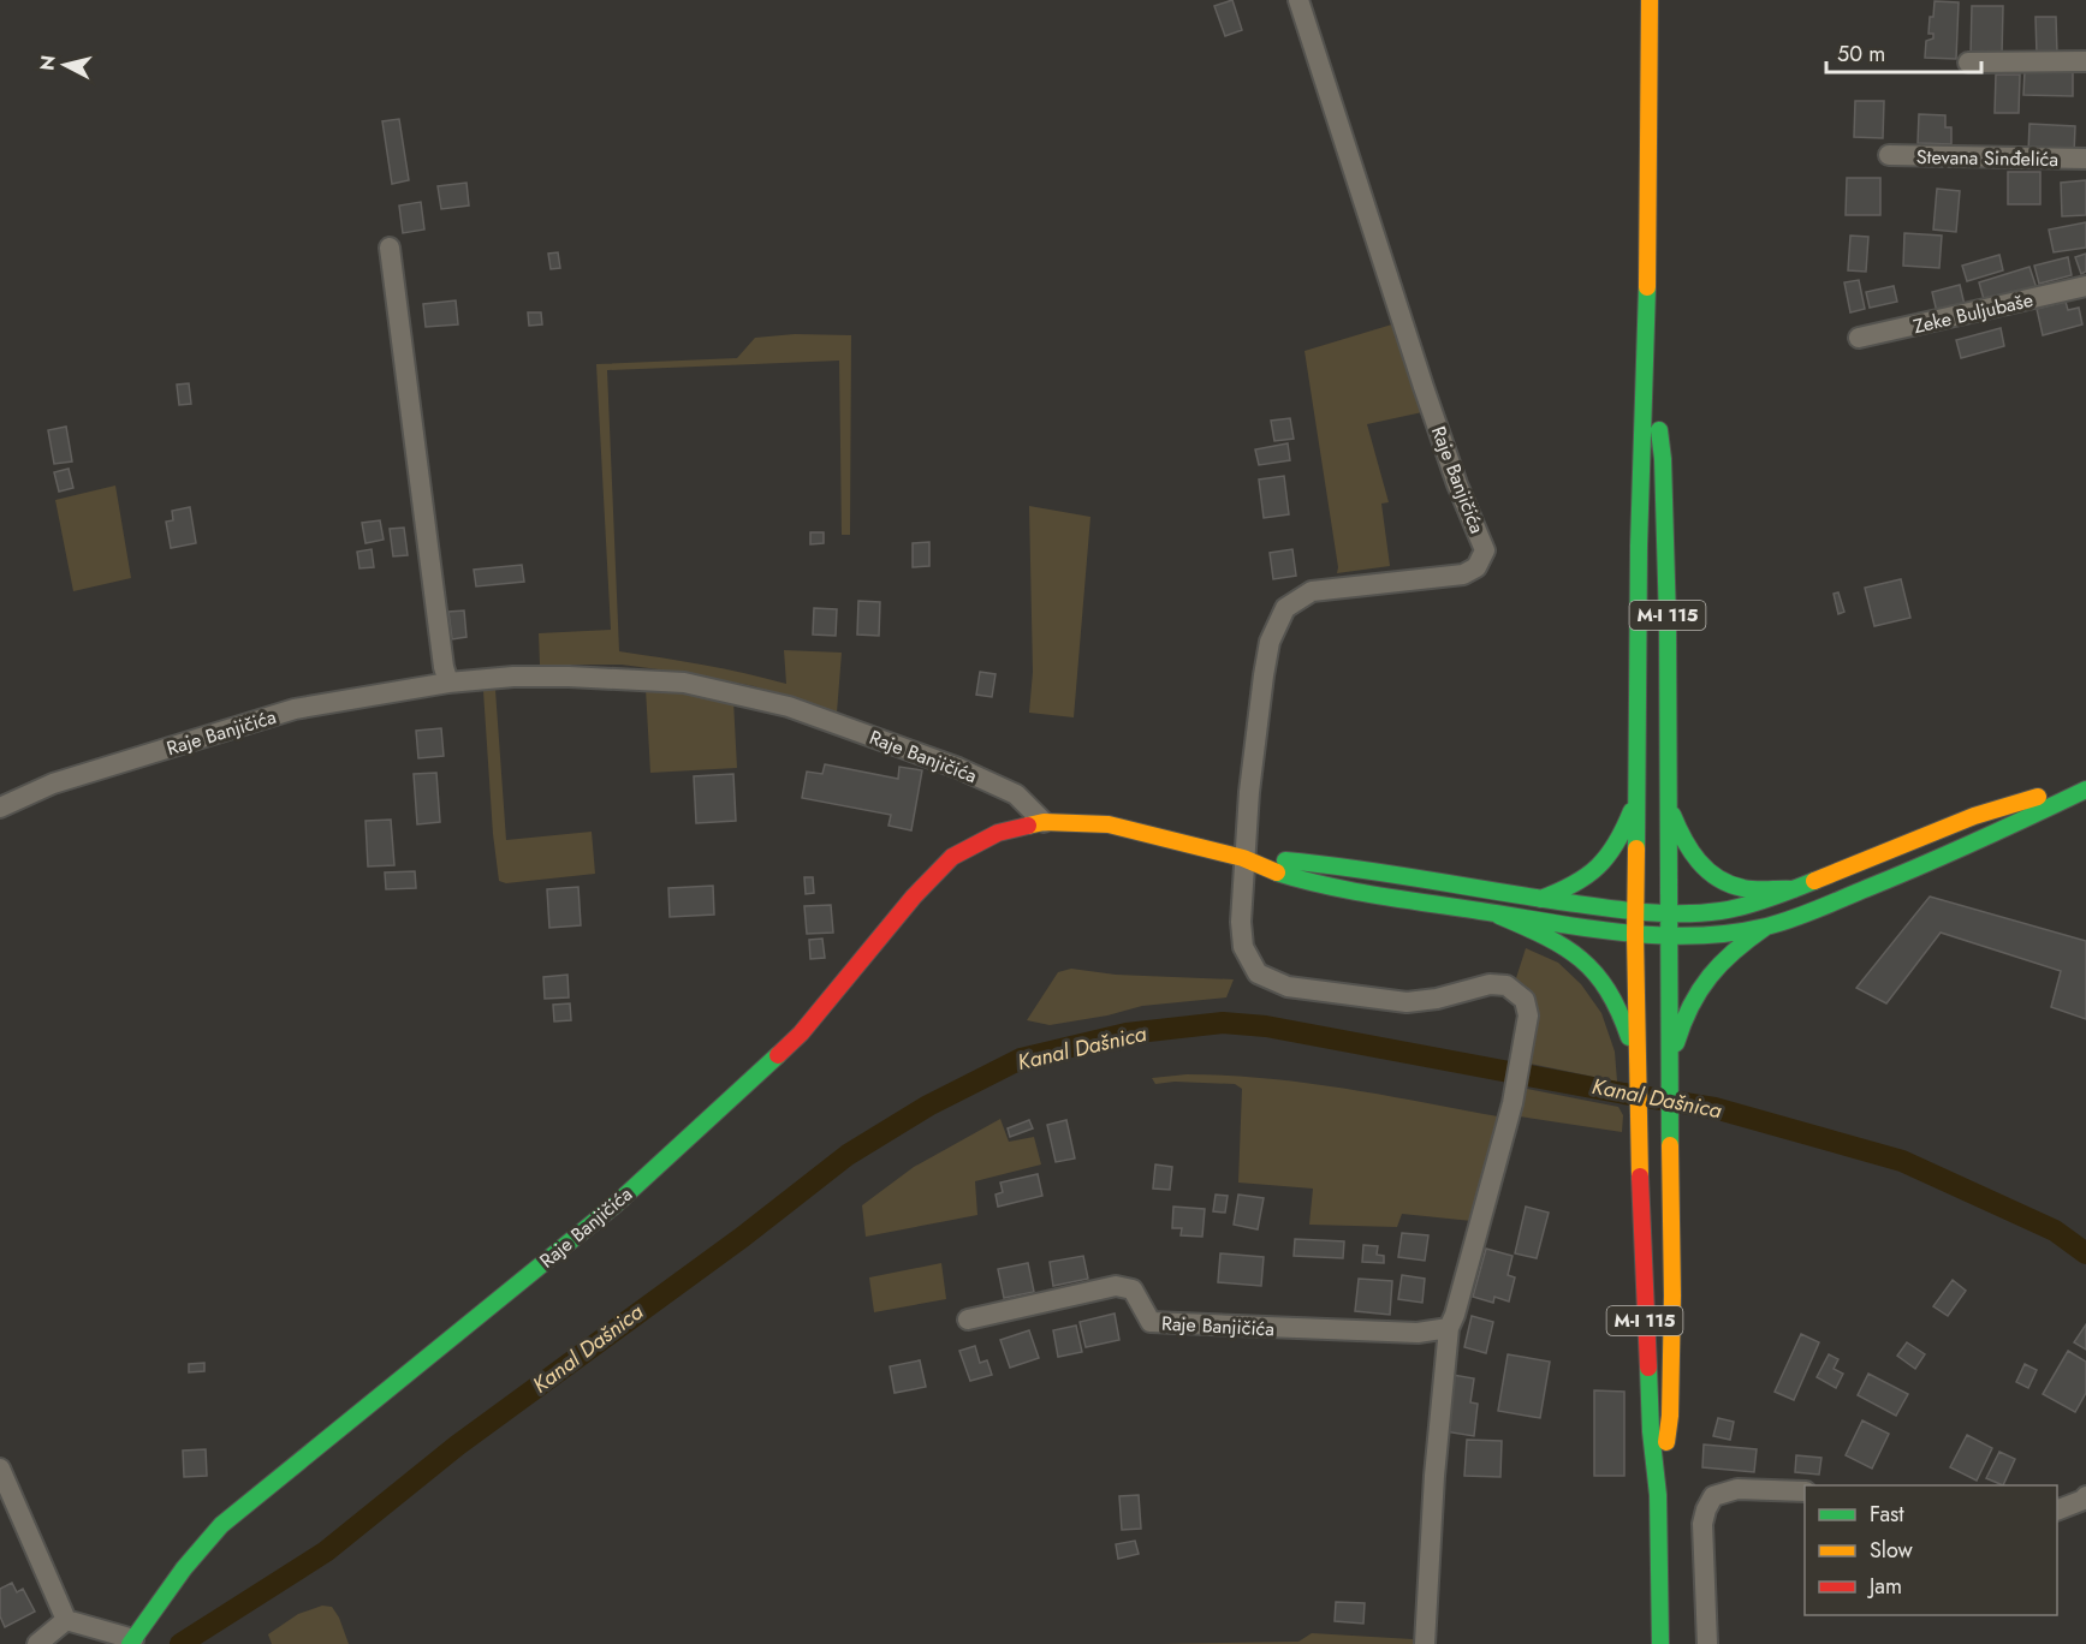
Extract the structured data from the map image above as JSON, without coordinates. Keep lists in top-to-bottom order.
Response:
{
  "streets": {
    "main road": ["Raje Banjičića", "M-I 115"],
    "street": ["Stevana Sinđelića", "Zeke Buljubaše"]
  },
  "water": ["Kanal Dašnica"],
  "legend": ["Fast", "Slow", "Jam"],
  "scale_bar": "50 m",
  "north": "left"
}
